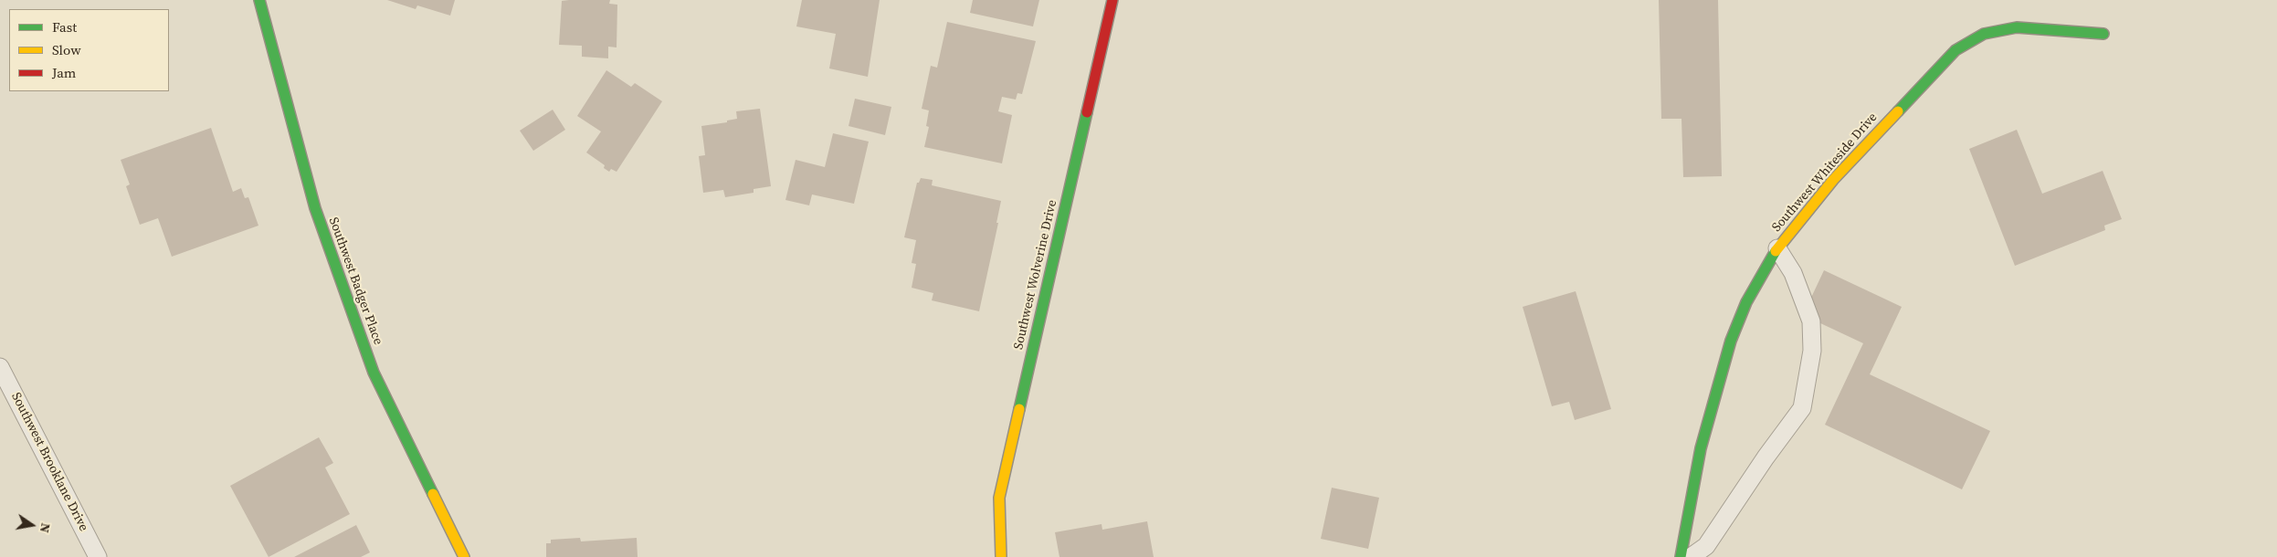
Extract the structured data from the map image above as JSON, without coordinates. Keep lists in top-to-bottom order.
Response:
{
  "streets": {
    "street": ["Southwest Whiteside Drive", "Southwest Wolverine Drive", "Southwest Badger Place"],
    "lane": ["Southwest Brooklane Drive"]
  },
  "legend": ["Fast", "Slow", "Jam"],
  "north": "right"
}
